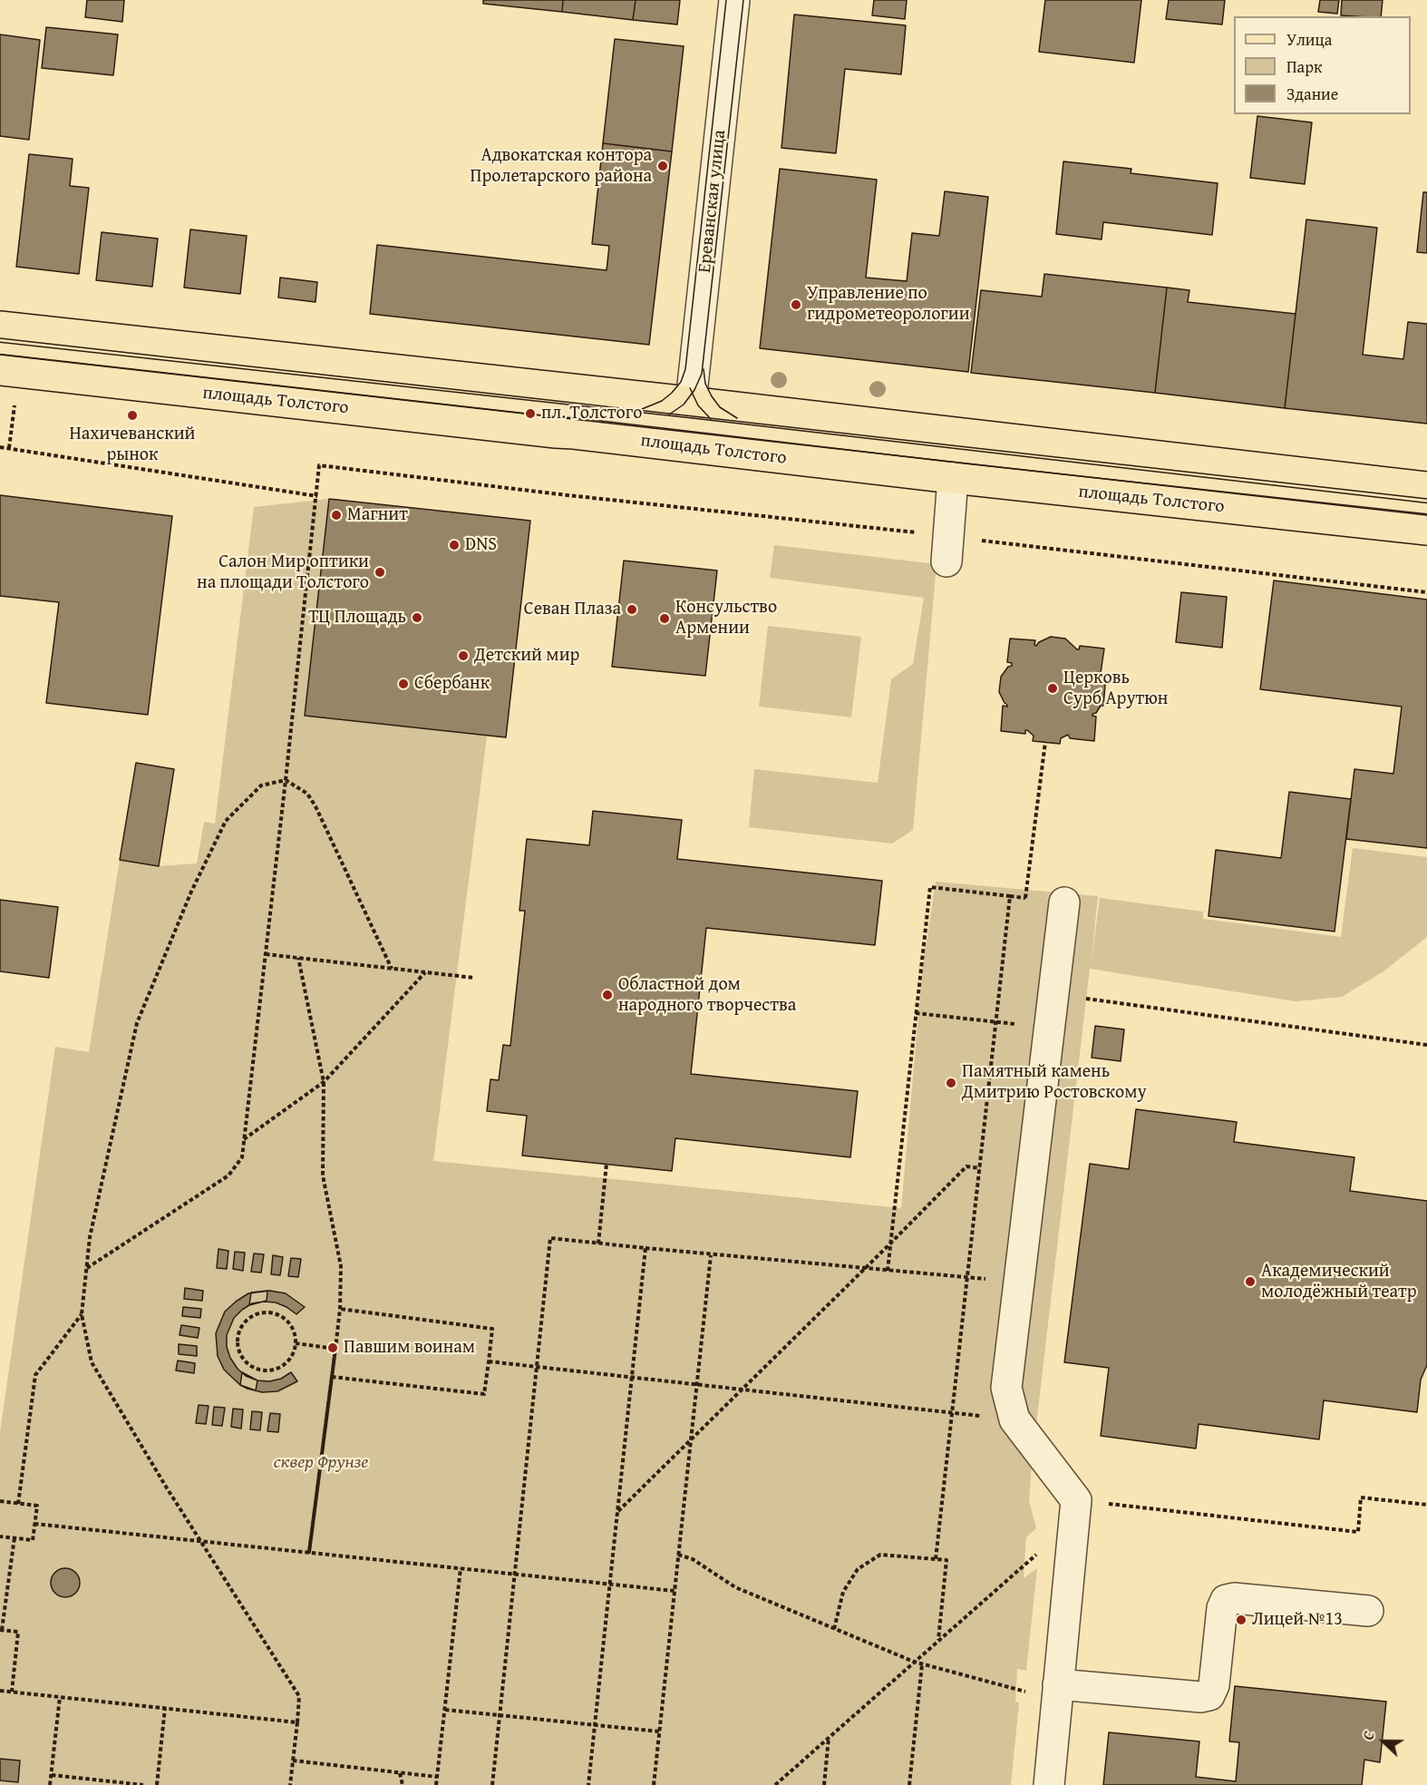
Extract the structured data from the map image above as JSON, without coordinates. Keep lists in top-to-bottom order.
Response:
{
  "streets": {
    "main road": ["площадь Толстого"],
    "street": ["Ереванская улица"]
  },
  "parks": ["сквер Фрунзе"],
  "places": [
    "Адвокатская контора Пролетарского района",
    "Управление по гидрометеорологии",
    "пл. Толстого",
    "Нахичеванский рынок",
    "Магнит",
    "DNS",
    "Салон Мир оптики на площади Толстого",
    "Севан Плаза",
    "ТЦ Площадь",
    "Консульство Армении",
    "Детский мир",
    "Сбербанк",
    "Церковь Сурб Арутюн",
    "Областной дом народного творчества",
    "Памятный камень Дмитрию Ростовскому",
    "Академический молодёжный театр",
    "Павшим воинам",
    "Лицей №13"
  ],
  "legend": ["Улица", "Парк", "Здание"],
  "north": "left"
}
